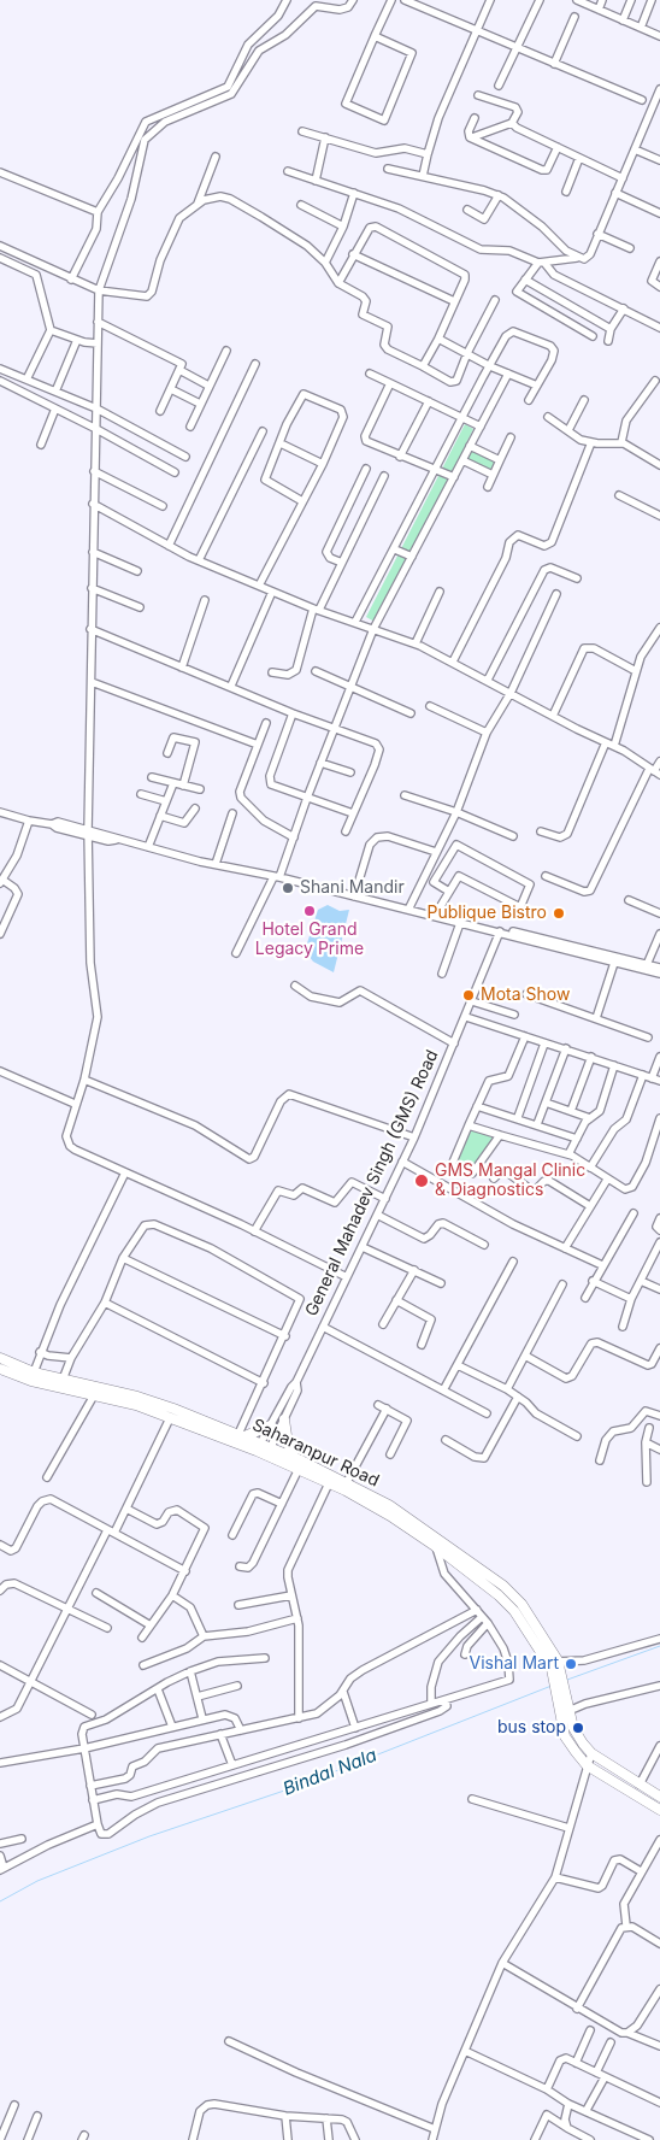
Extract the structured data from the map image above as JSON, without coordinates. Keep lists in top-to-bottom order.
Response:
{
  "streets": {
    "main road": ["Saharanpur Road"],
    "street": ["General Mahadev Singh (GMS) Road"]
  },
  "crossings": [
    ["General Mahadev Singh (GMS) Road", "Saharanpur Road"]
  ],
  "water": ["Bindal Nala"],
  "places": [
    "Shani Mandir",
    "Hotel Grand Legacy Prime",
    "Publique Bistro",
    "Mota Show",
    "GMS Mangal Clinic & Diagnostics",
    "Vishal Mart",
    "bus stop"
  ]
}
